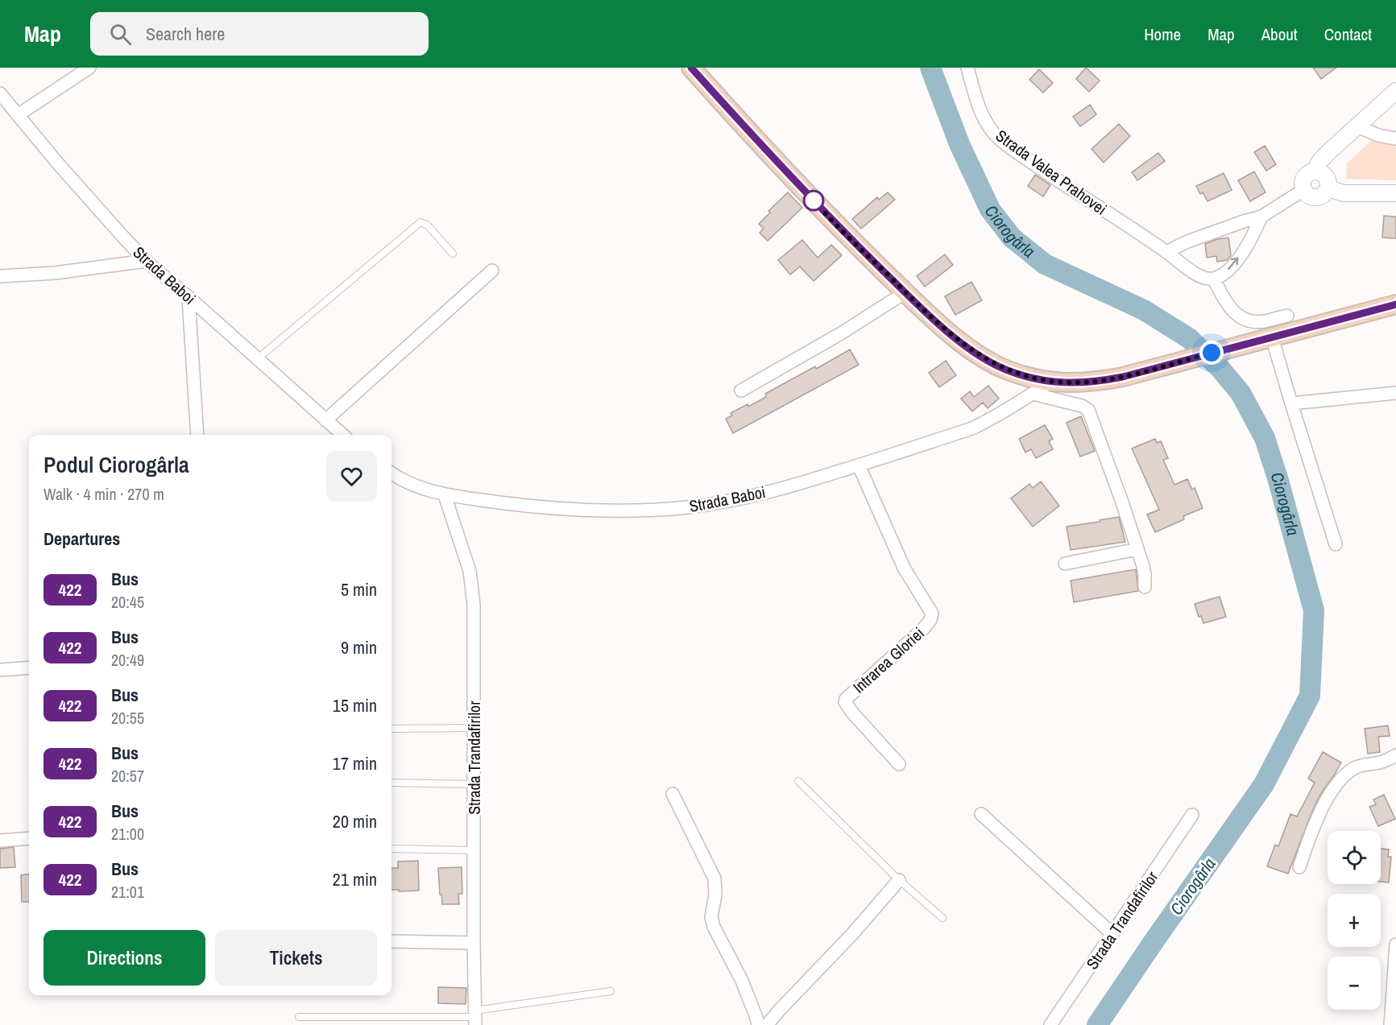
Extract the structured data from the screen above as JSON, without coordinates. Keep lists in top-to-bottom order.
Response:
{
  "streets": {
    "street": [
      "Strada Valea Prahovei",
      "Strada Baboi",
      "Intrarea Gloriei",
      "Strada Trandafirilor"
    ]
  },
  "crossings": [
    ["Strada Baboi", "Intrarea Gloriei"],
    ["Strada Baboi", "Strada Trandafirilor"]
  ],
  "water": ["Ciorogârla"],
  "lines": ["bus line 422"],
  "page": {
    "header": "Map",
    "search": "Search here",
    "nav": [
      "Home",
      "Map",
      "About",
      "Contact"
    ],
    "heading": [
      ["Podul Ciorogârla", "Walk · 4 min · 270 m"],
      "Departures"
    ],
    "list": [
      {
        "mark": "422",
        "name": "Bus",
        "note": "20:45",
        "value": "5 min"
      },
      {
        "mark": "422",
        "name": "Bus",
        "note": "20:49",
        "value": "9 min"
      },
      {
        "mark": "422",
        "name": "Bus",
        "note": "20:55",
        "value": "15 min"
      },
      {
        "mark": "422",
        "name": "Bus",
        "note": "20:57",
        "value": "17 min"
      },
      {
        "mark": "422",
        "name": "Bus",
        "note": "21:00",
        "value": "20 min"
      },
      {
        "mark": "422",
        "name": "Bus",
        "note": "21:01",
        "value": "21 min"
      }
    ],
    "map_buttons": ["+", "−"],
    "buttons": ["Directions", "Tickets"]
  }
}
